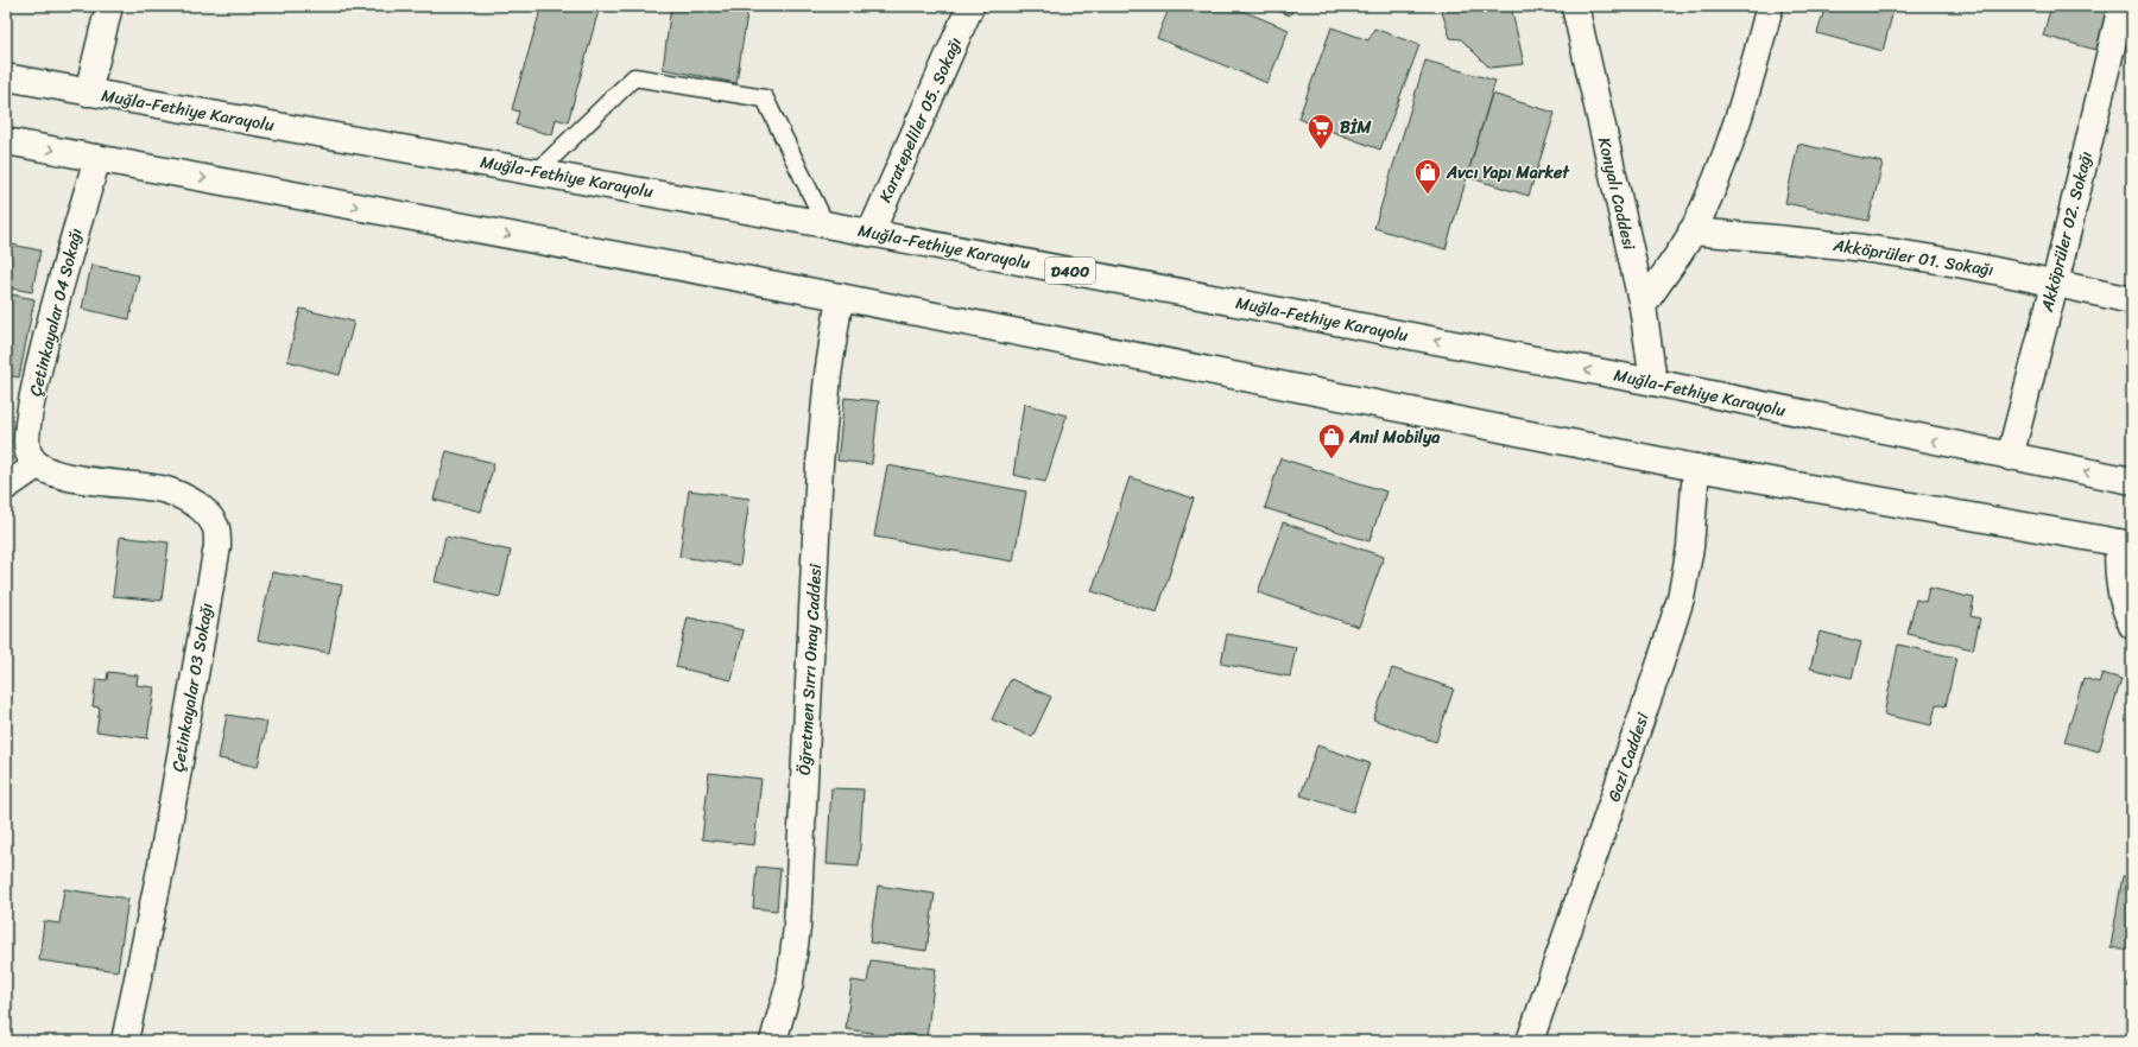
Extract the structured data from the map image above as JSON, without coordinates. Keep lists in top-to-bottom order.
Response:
{
  "streets": {
    "main road": [
      "Muğla-Fethiye Karayolu",
      "Karatepeliler 05. Sokağı",
      "Konyalı Caddesi",
      "Akköprüler 02. Sokağı",
      "Akköprüler 01. Sokağı",
      "D400",
      "Çetinkayalar 04 Sokağı",
      "Öğretmen Sırrı Onay Caddesi",
      "Çetinkayalar 03 Sokağı",
      "Gazi Caddesi"
    ]
  },
  "crossings": [
    ["Muğla-Fethiye Karayolu", "Karatepeliler 05. Sokağı"],
    ["Muğla-Fethiye Karayolu", "Konyalı Caddesi"],
    ["Muğla-Fethiye Karayolu", "Akköprüler 02. Sokağı"],
    ["Akköprüler 02. Sokağı", "Akköprüler 01. Sokağı"],
    ["Çetinkayalar 04 Sokağı", "Çetinkayalar 03 Sokağı"]
  ],
  "places": {
    "supermarket": ["BİM"],
    "shop": ["Avcı Yapı Market", "Anıl Mobilya"]
  }
}
